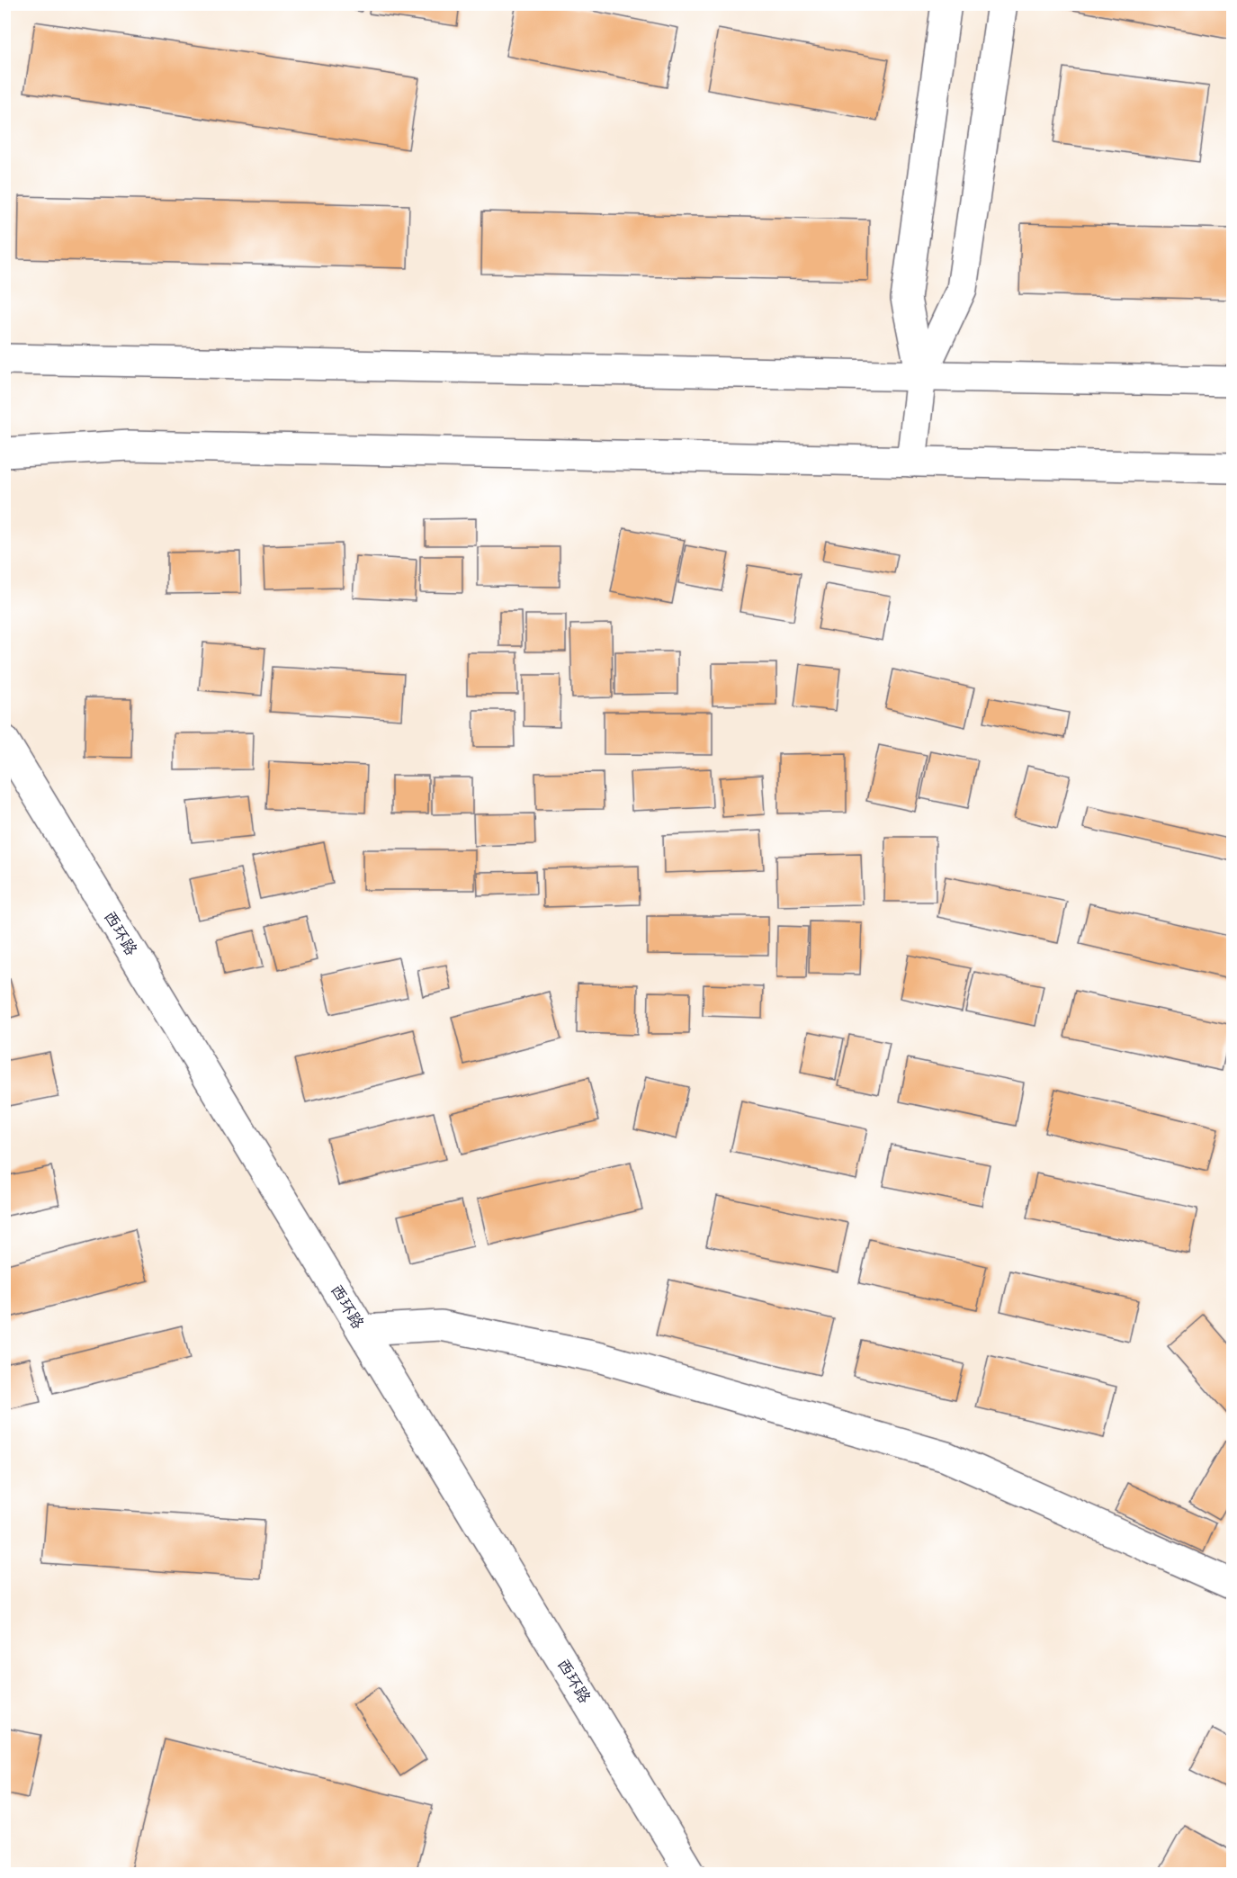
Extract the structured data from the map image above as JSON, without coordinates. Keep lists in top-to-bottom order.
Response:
{
  "streets": {
    "street": ["西环路"]
  }
}
